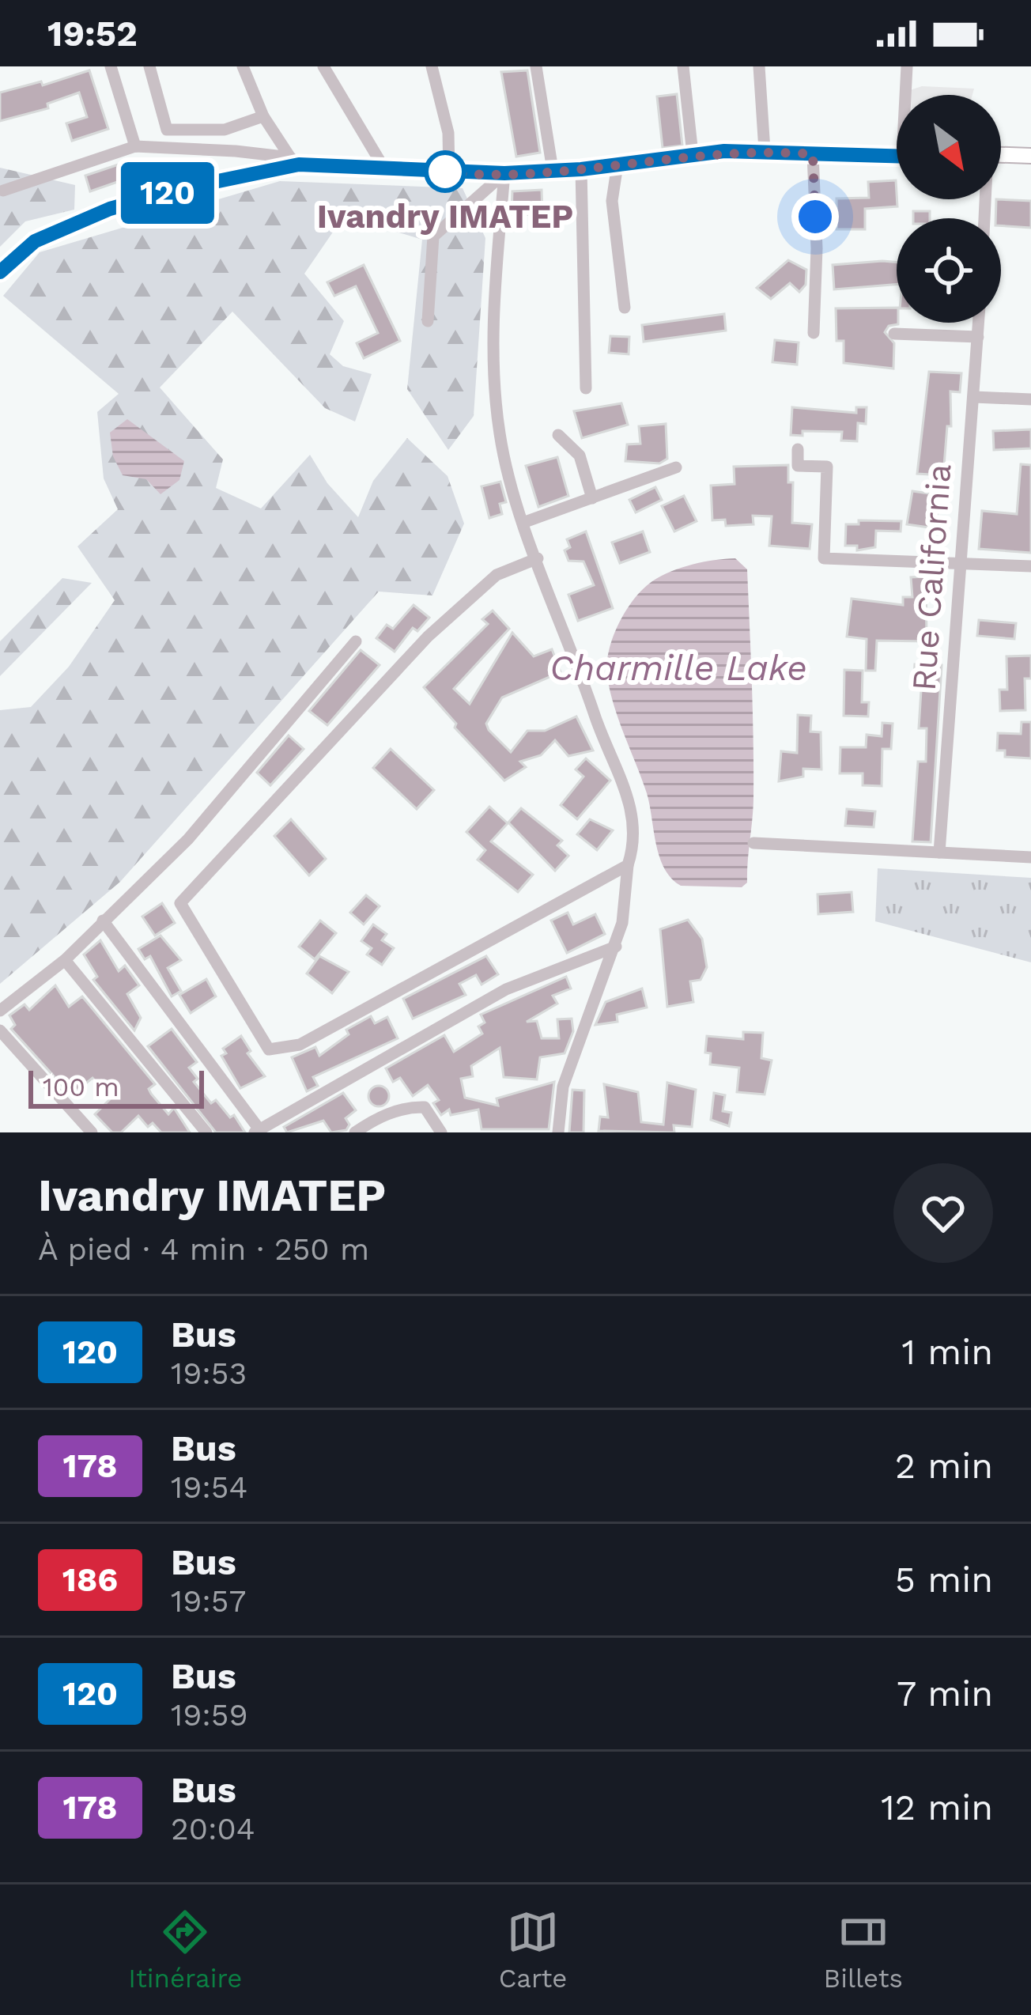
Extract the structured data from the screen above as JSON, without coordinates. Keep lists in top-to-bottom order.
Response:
{
  "streets": {
    "street": ["Rue California"]
  },
  "water": ["Charmille Lake"],
  "places": ["Ivandry IMATEP"],
  "lines": ["bus line 120"],
  "scale_bar": "100 m",
  "north": "bottom right",
  "page": {
    "status": "19:52",
    "on_map": "120",
    "scale": "100 m",
    "heading": ["Ivandry IMATEP", "À pied · 4 min · 250 m"],
    "list": [
      {
        "mark": "120",
        "name": "Bus",
        "note": "19:53",
        "value": "1 min"
      },
      {
        "mark": "178",
        "name": "Bus",
        "note": "19:54",
        "value": "2 min"
      },
      {
        "mark": "186",
        "name": "Bus",
        "note": "19:57",
        "value": "5 min"
      },
      {
        "mark": "120",
        "name": "Bus",
        "note": "19:59",
        "value": "7 min"
      },
      {
        "mark": "178",
        "name": "Bus",
        "note": "20:04",
        "value": "12 min"
      }
    ],
    "tabs": ["Itinéraire", "Carte", "Billets"]
  }
}
